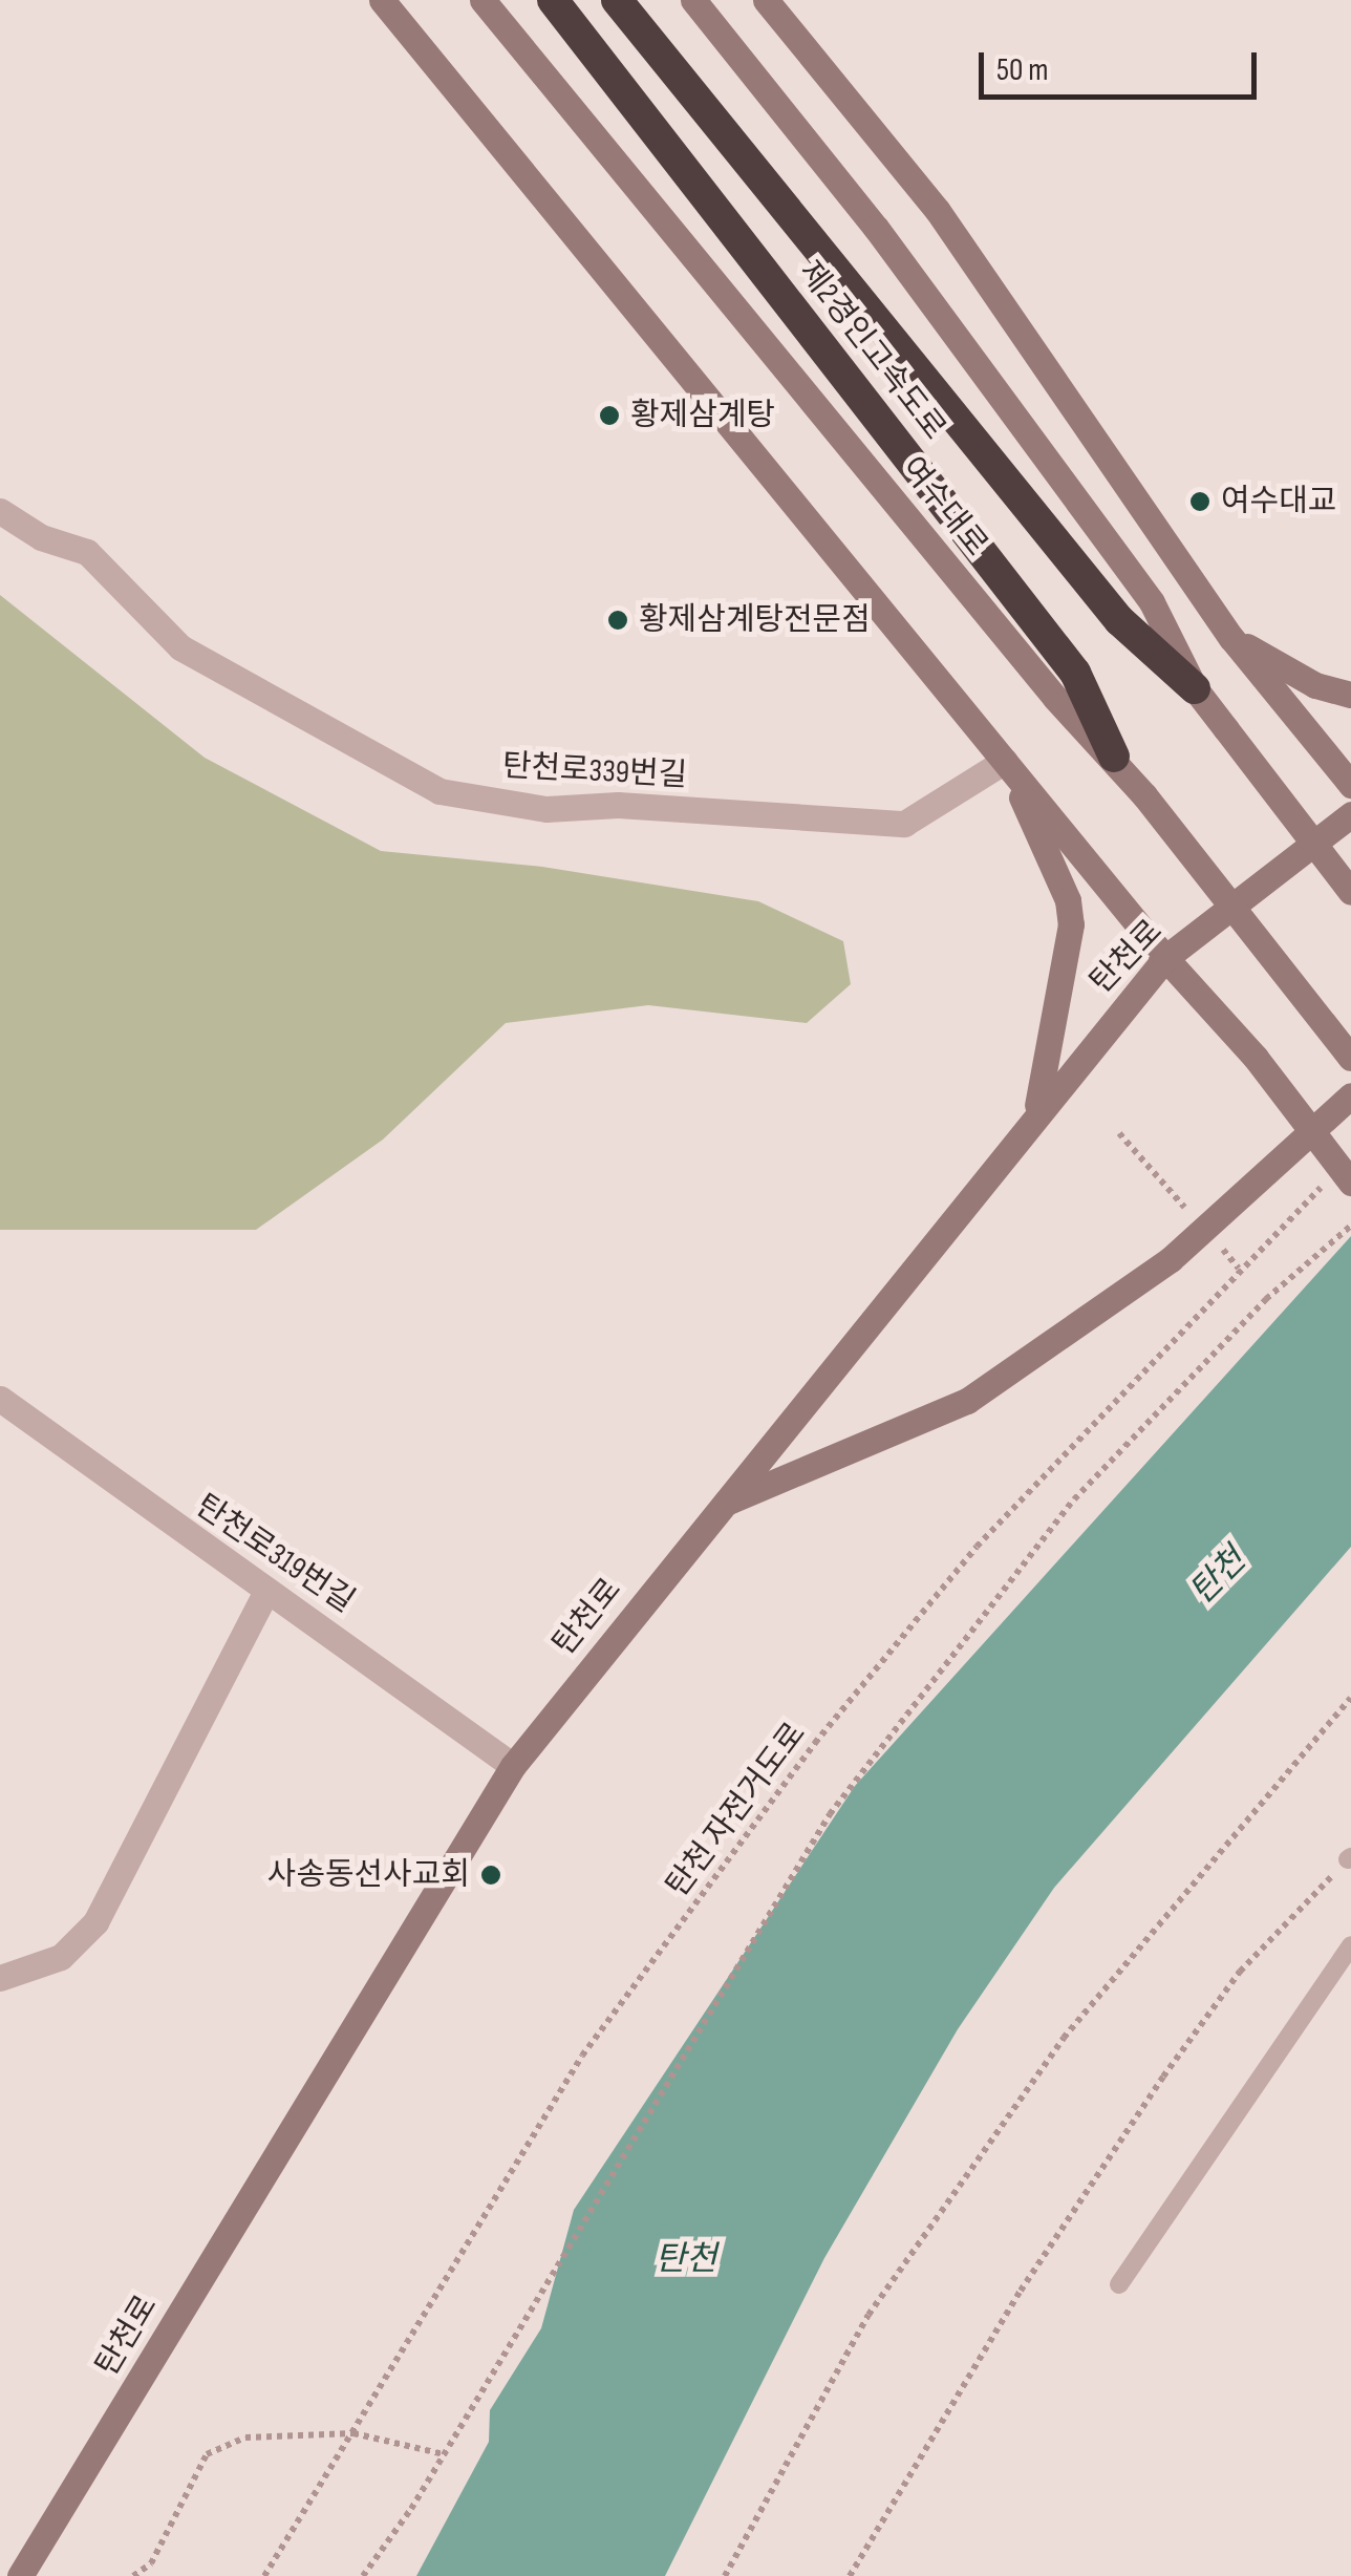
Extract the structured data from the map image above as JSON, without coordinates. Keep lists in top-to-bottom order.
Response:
{
  "streets": {
    "highway": ["제2경인고속도로"],
    "main road": ["여수대로", "탄천로"],
    "street": ["탄천로339번길", "탄천로319번길"],
    "path": ["탄천 자전거도로"]
  },
  "crossings": [
    ["제2경인고속도로", "여수대로"],
    ["탄천로", "탄천로319번길"]
  ],
  "water": ["탄천"],
  "places": [
    "황제삼계탕",
    "여수대교",
    "황제삼계탕전문점",
    "사송동선사교회"
  ],
  "scale_bar": "50 m"
}
